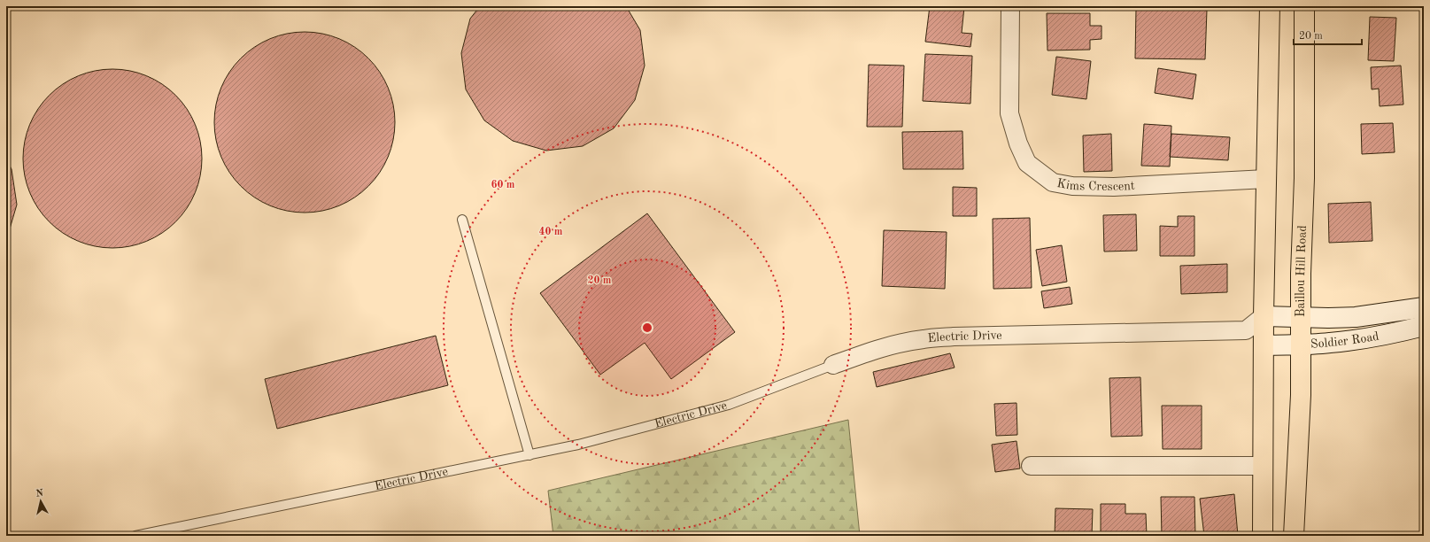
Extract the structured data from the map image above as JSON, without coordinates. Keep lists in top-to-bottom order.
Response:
{
  "streets": {
    "main road": ["Baillou Hill Road", "Soldier Road"],
    "street": ["Kims Crescent", "Electric Drive"]
  },
  "crossings": [
    ["Baillou Hill Road", "Soldier Road"]
  ],
  "scale_bar": "20 m",
  "north": "top",
  "rings": ["60 m", "40 m", "20 m"]
}
